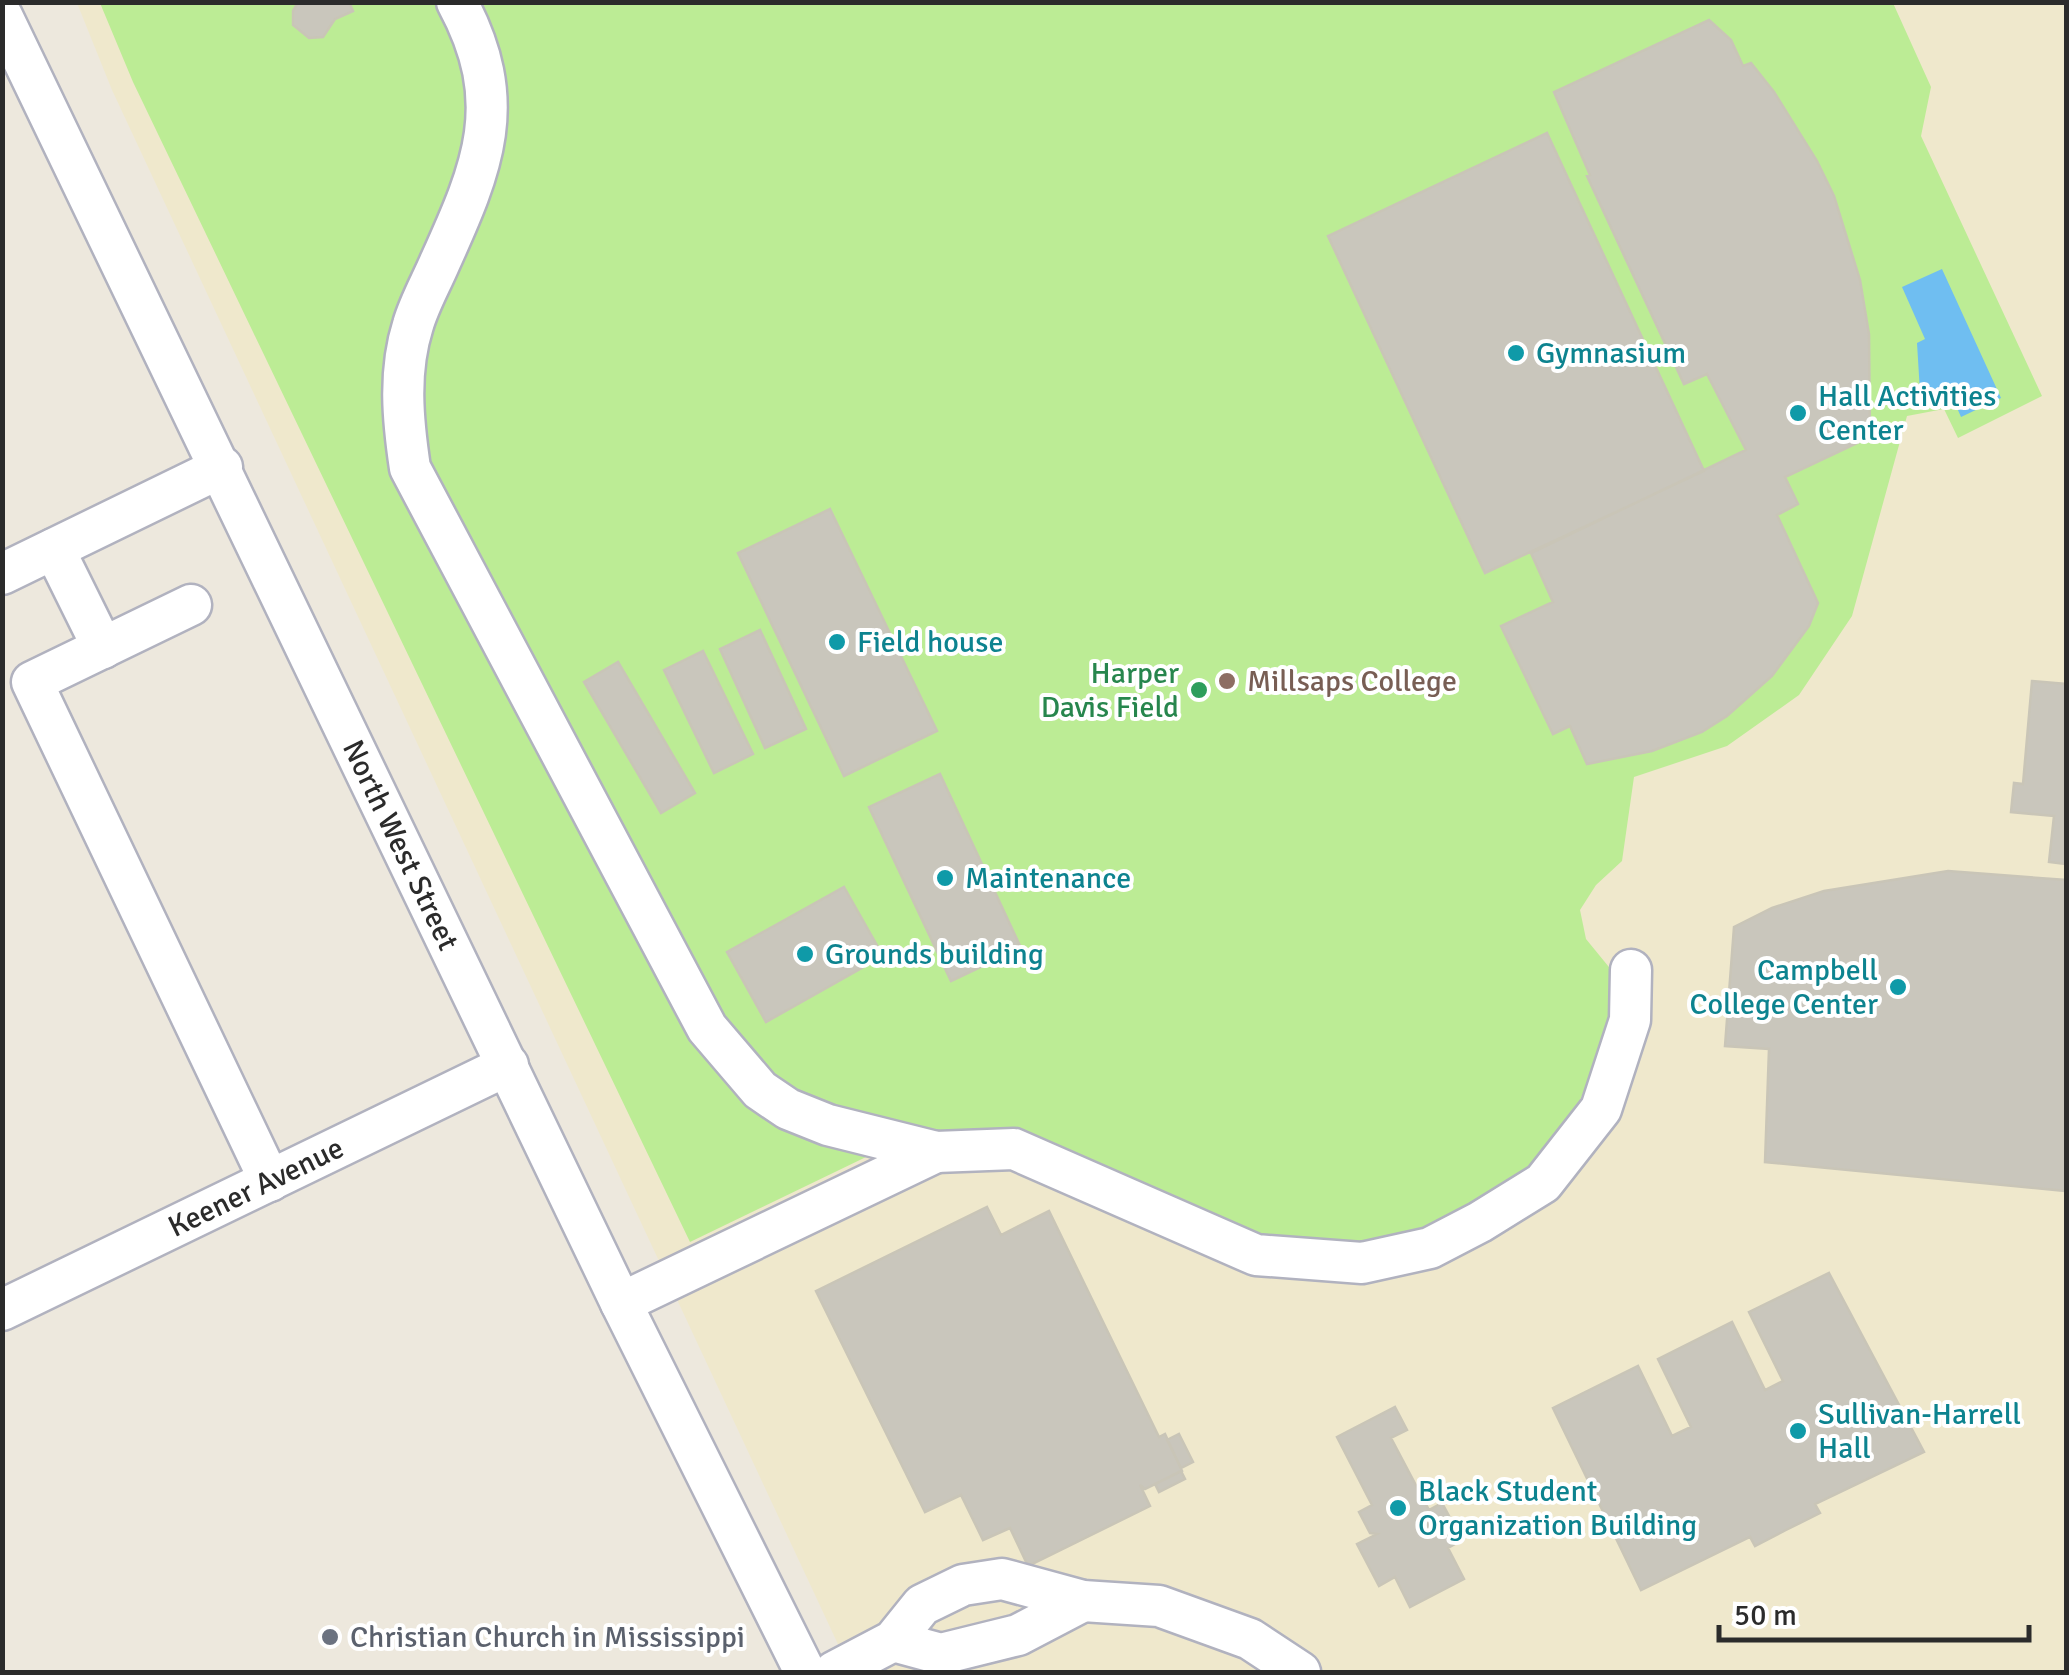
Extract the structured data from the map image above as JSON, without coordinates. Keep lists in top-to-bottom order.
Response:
{
  "streets": {
    "street": ["North West Street", "Keener Avenue"]
  },
  "crossings": [
    ["North West Street", "Keener Avenue"]
  ],
  "places": [
    "Gymnasium",
    "Hall Activities Center",
    "Field house",
    "Millsaps College",
    "Harper Davis Field",
    "Maintenance",
    "Grounds building",
    "Campbell College Center",
    "Sullivan-Harrell Hall",
    "Black Student Organization Building",
    "Christian Church in Mississippi"
  ],
  "scale_bar": "50 m"
}
